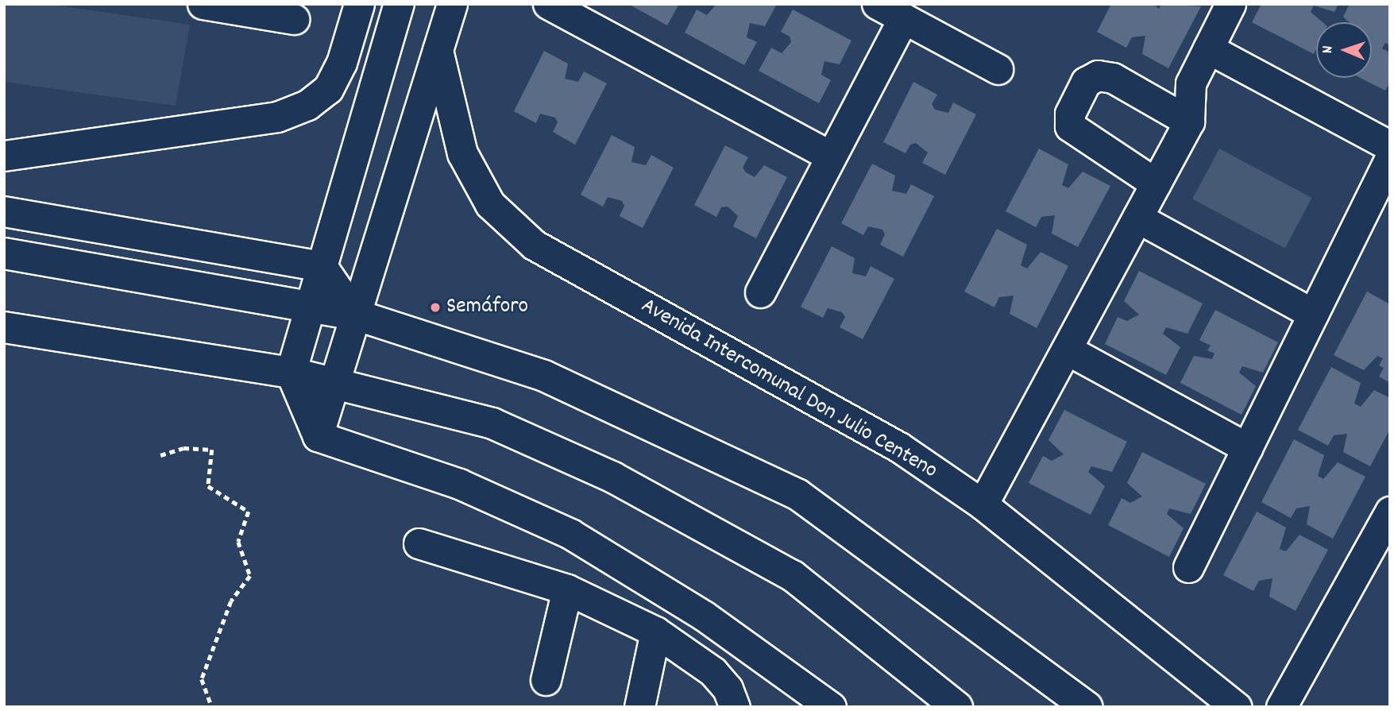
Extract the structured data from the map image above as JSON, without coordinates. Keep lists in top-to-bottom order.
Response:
{
  "streets": {
    "street": ["Avenida Intercomunal Don Julio Centeno"]
  },
  "places": ["Semáforo"],
  "north": "left"
}
